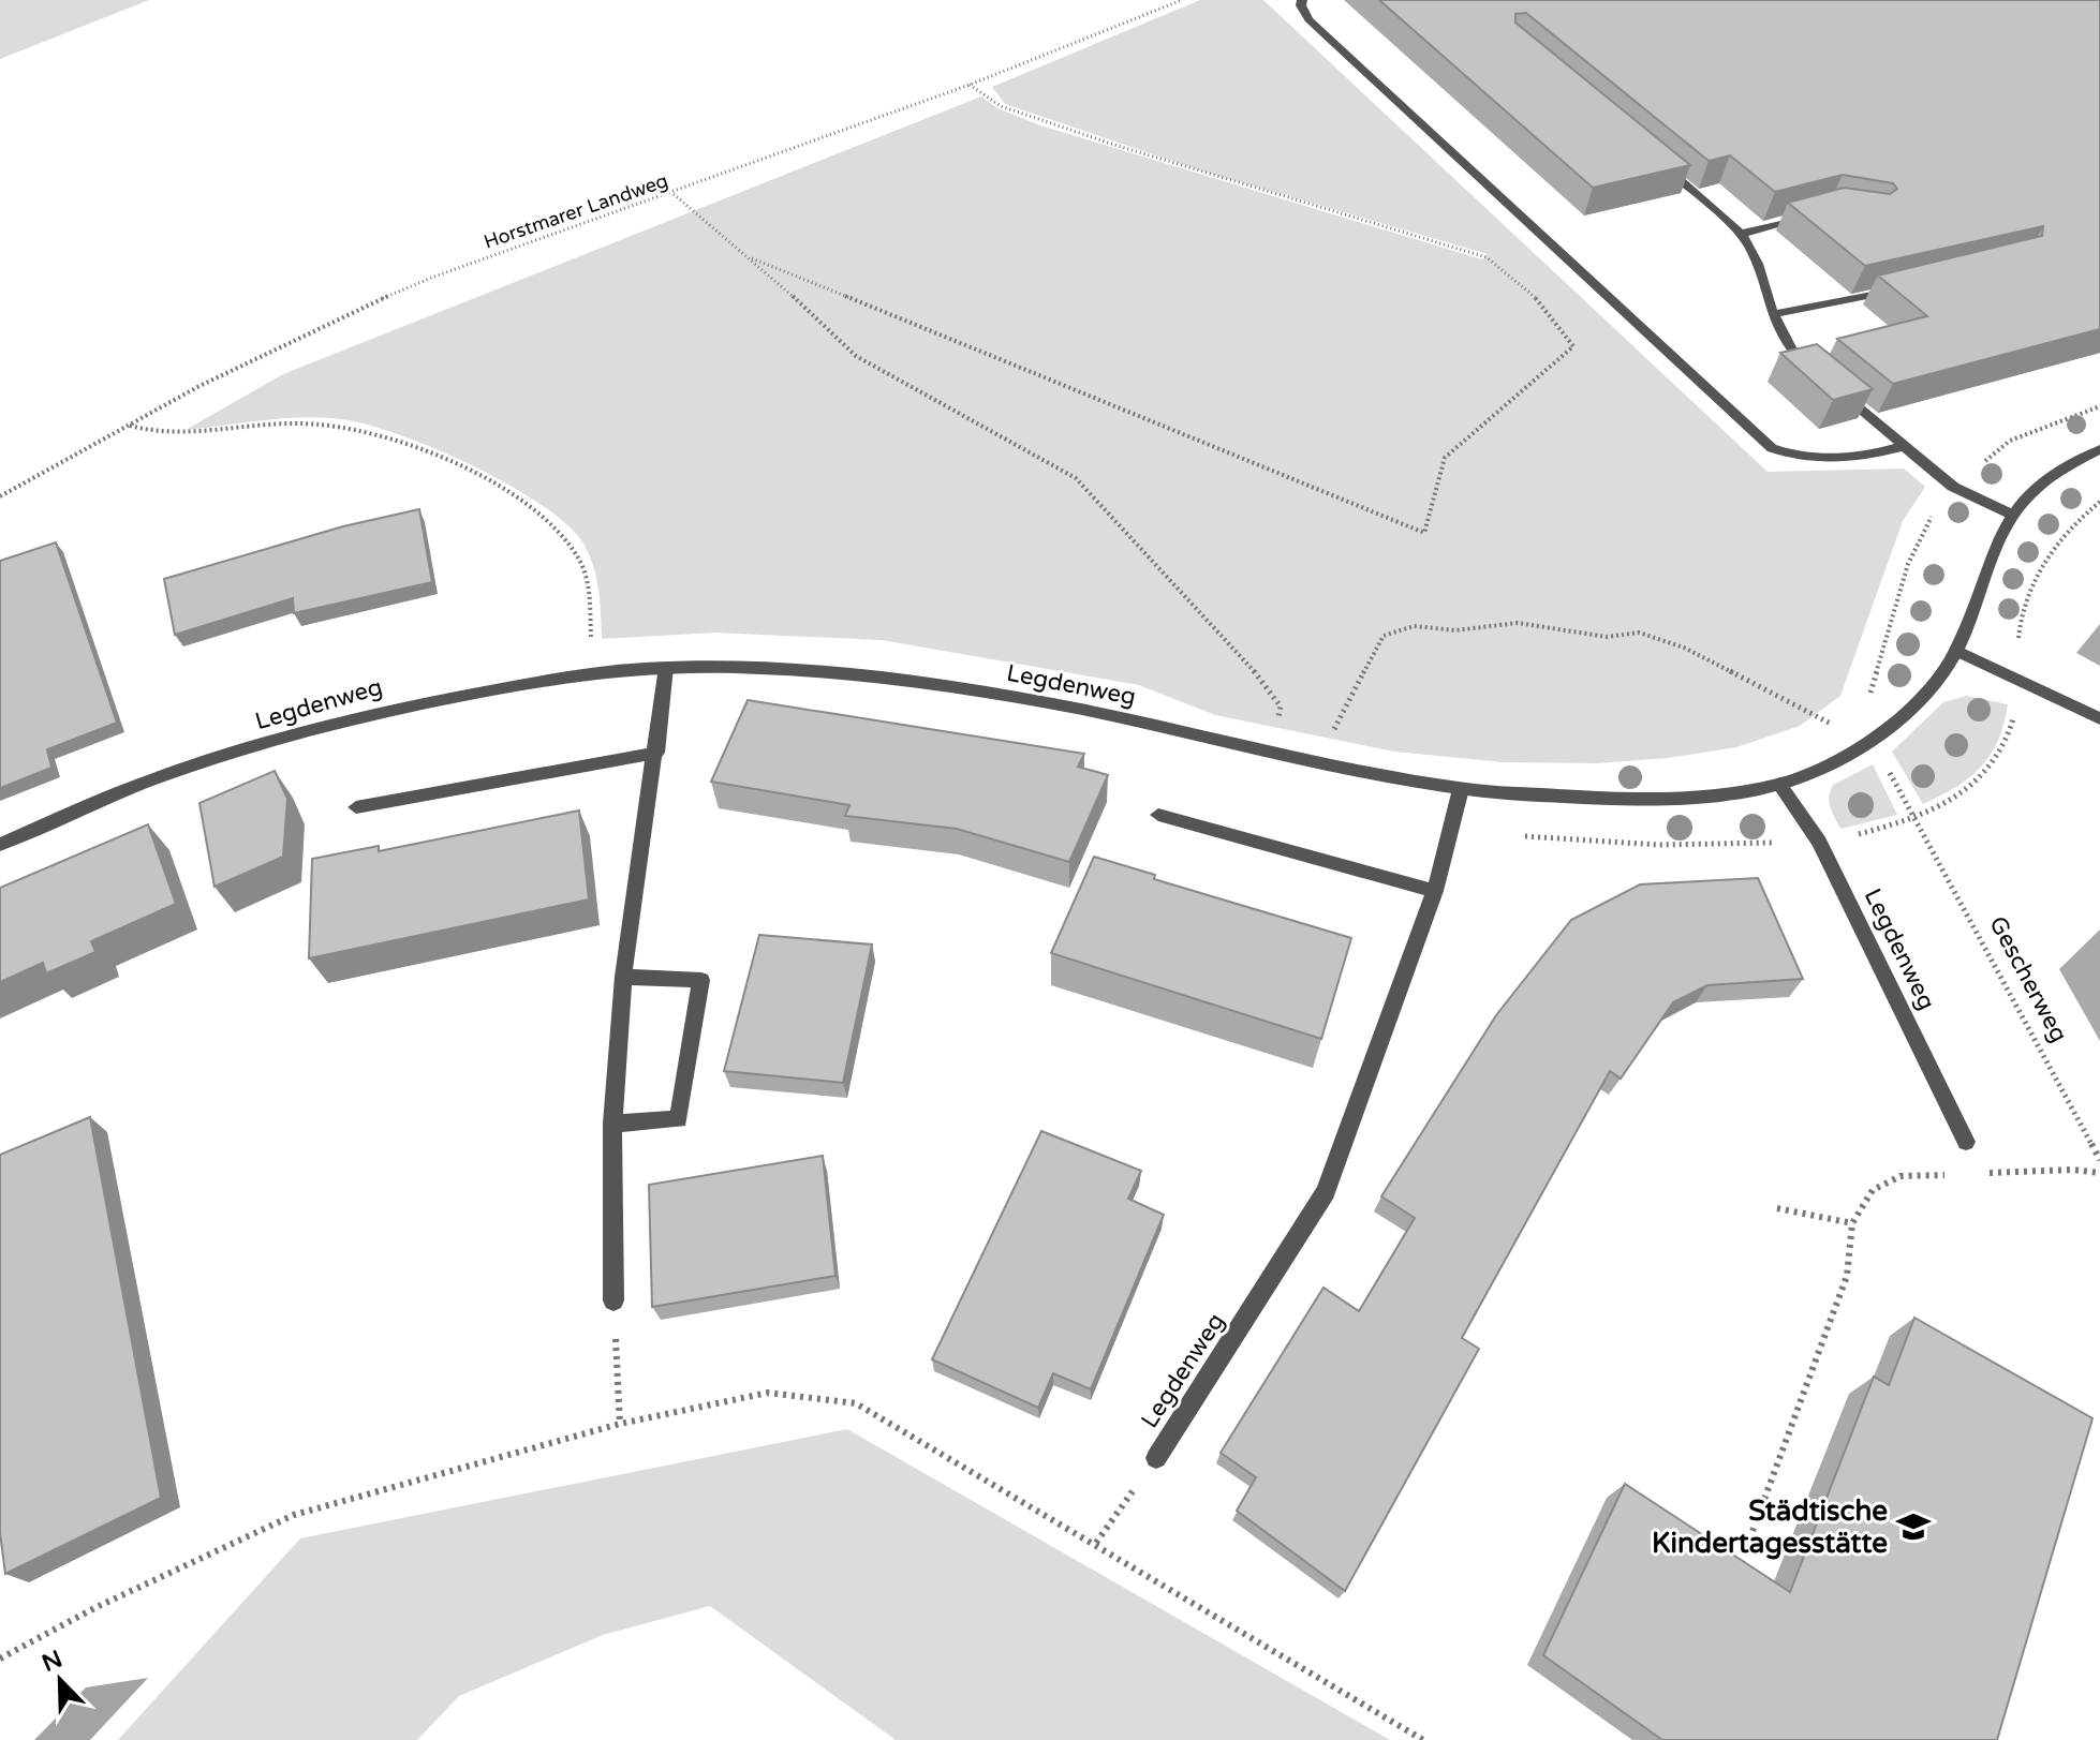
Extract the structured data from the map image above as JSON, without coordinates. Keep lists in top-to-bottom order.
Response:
{
  "streets": {
    "street": ["Legdenweg"],
    "path": ["Horstmarer Landweg", "Gescherweg"]
  },
  "crossings": [
    ["Legdenweg", "Gescherweg"]
  ],
  "places": {
    "school or university": ["Städtische Kindertagesstätte"]
  },
  "north": "top left"
}
